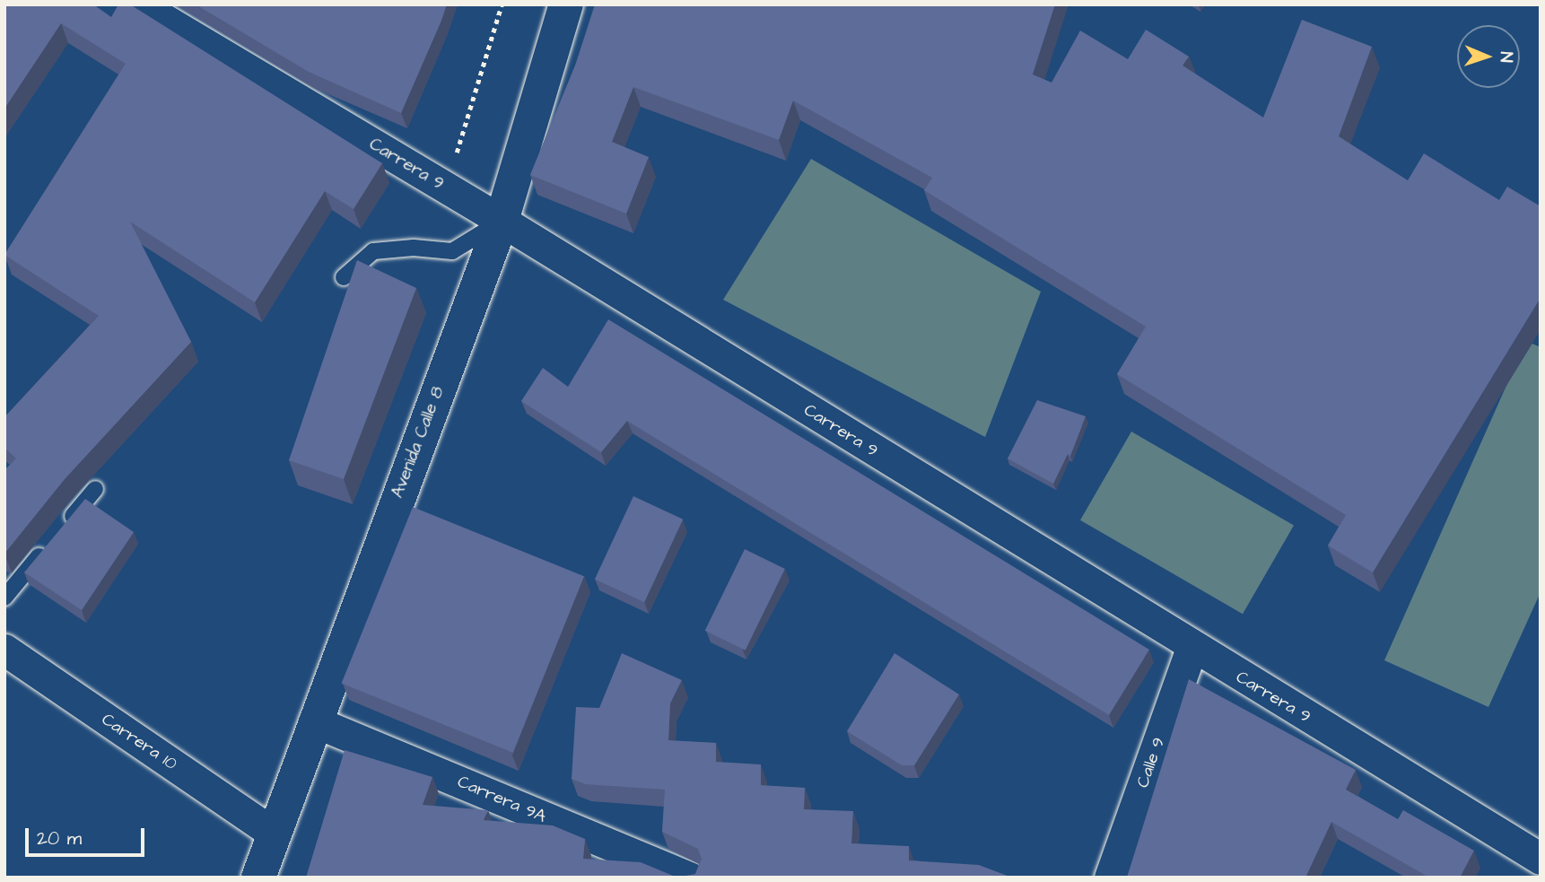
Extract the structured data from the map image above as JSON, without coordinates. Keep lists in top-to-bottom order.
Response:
{
  "streets": {
    "main road": ["Avenida Calle 8"],
    "street": [
      "Carrera 9",
      "Carrera 10",
      "Calle 9",
      "Carrera 9A"
    ]
  },
  "crossings": [
    ["Carrera 9", "Avenida Calle 8"],
    ["Carrera 9", "Calle 9"],
    ["Avenida Calle 8", "Carrera 10"],
    ["Avenida Calle 8", "Carrera 9A"]
  ],
  "scale_bar": "20 m",
  "north": "right"
}
